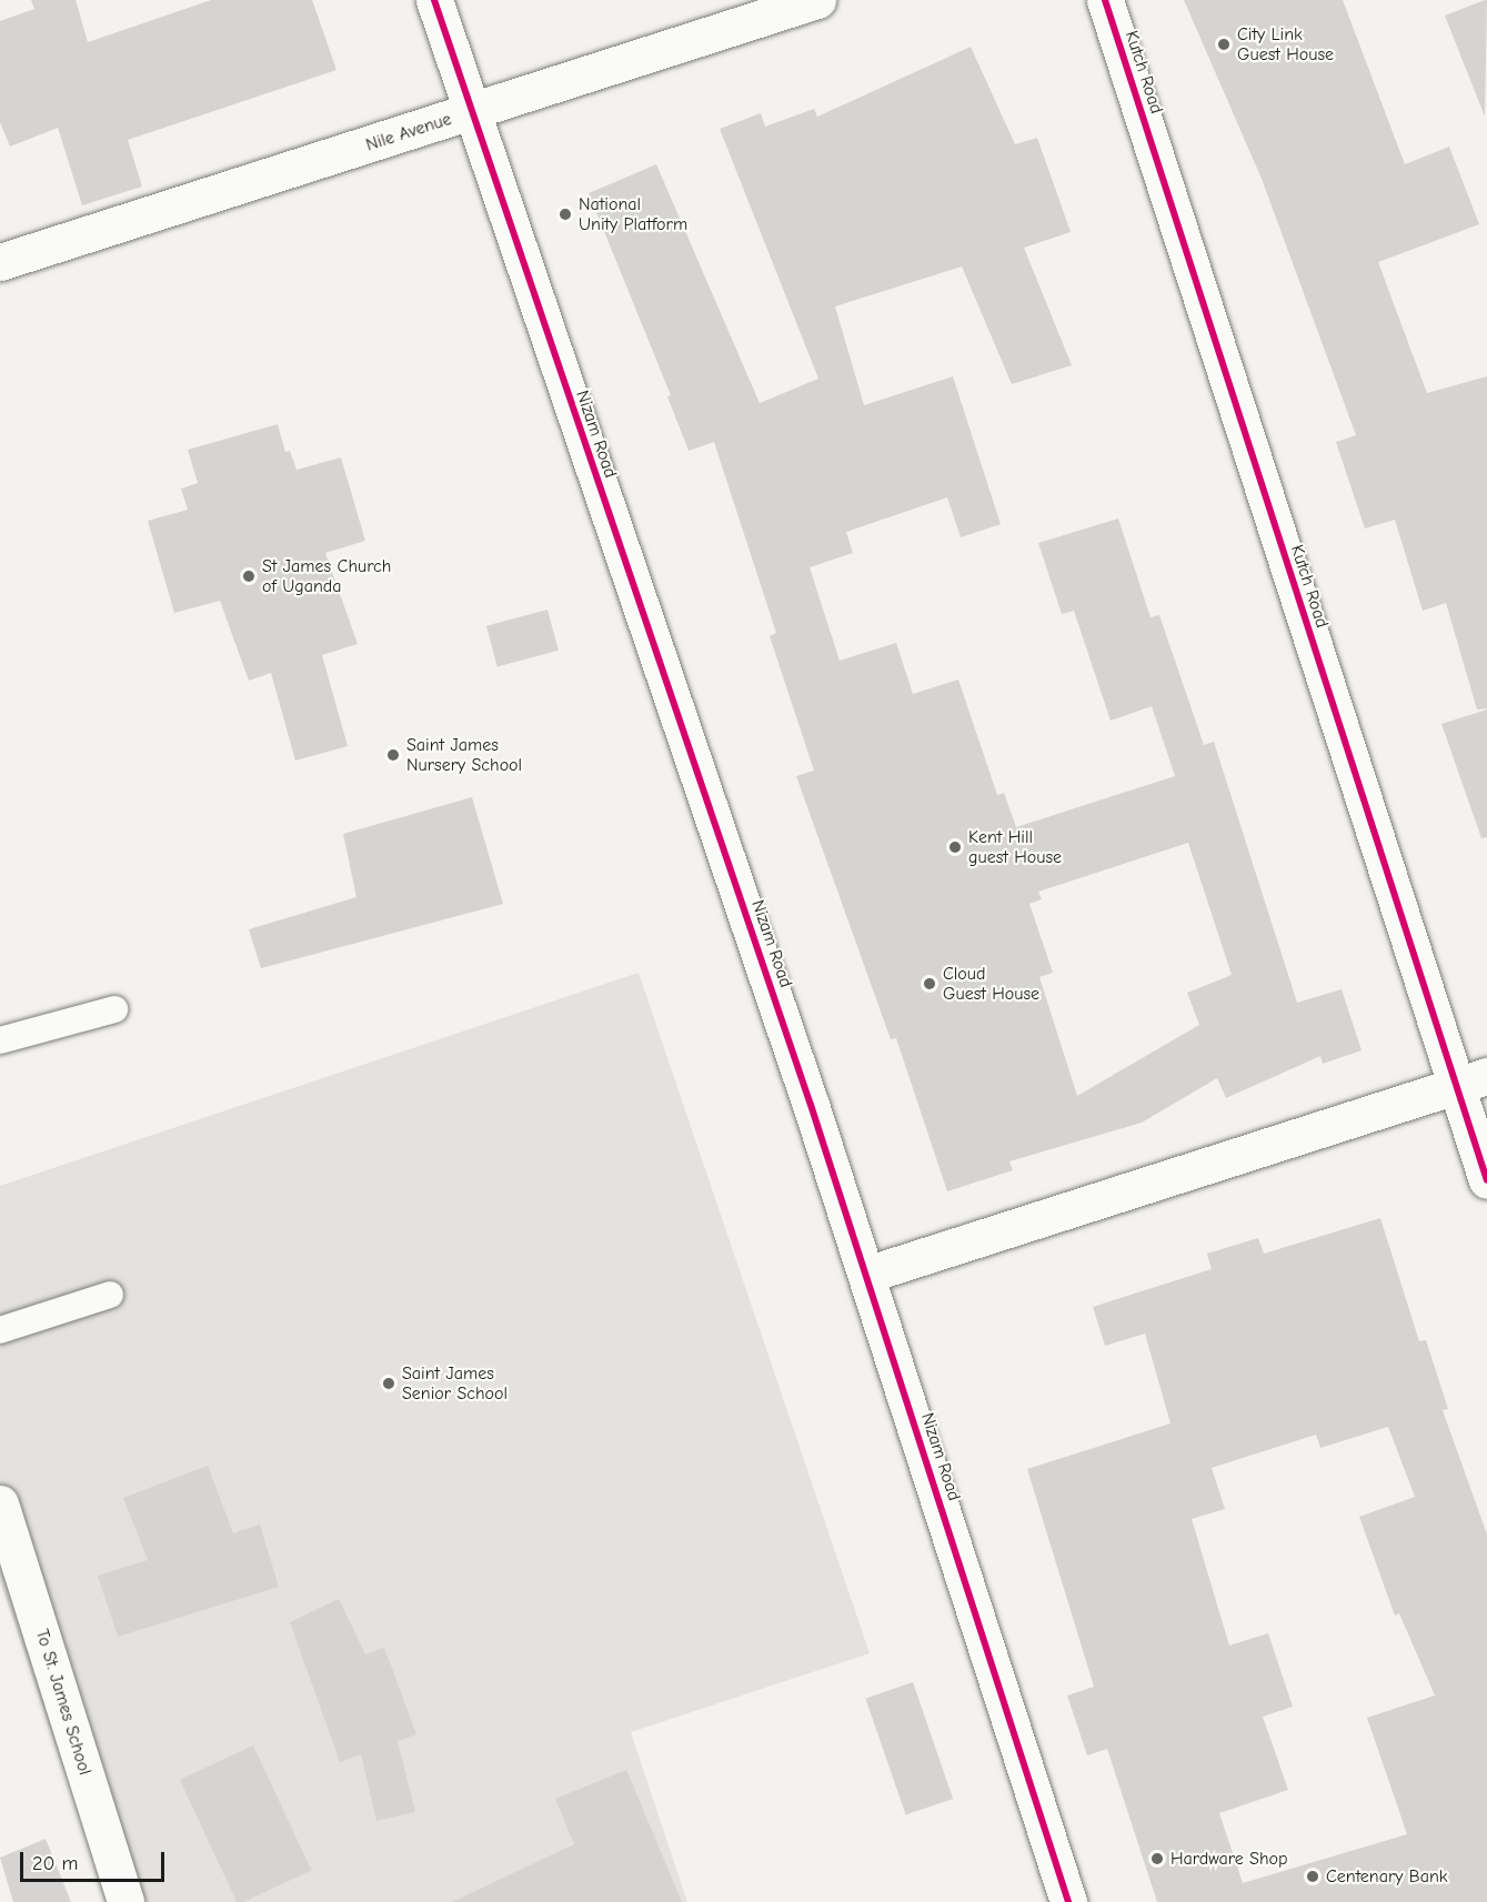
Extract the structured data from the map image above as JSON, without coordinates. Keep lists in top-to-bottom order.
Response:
{
  "streets": {
    "street": [
      "Kutch Road",
      "Nile Avenue",
      "Nizam Road",
      "To St. James School"
    ]
  },
  "crossings": [
    ["Nile Avenue", "Nizam Road"]
  ],
  "places": [
    "City Link Guest House",
    "National Unity Platform",
    "St James Church of Uganda",
    "Saint James Nursery School",
    "Kent Hill guest House",
    "Cloud Guest House",
    "Saint James Senior School",
    "Hardware Shop",
    "Centenary Bank"
  ],
  "scale_bar": "20 m"
}
